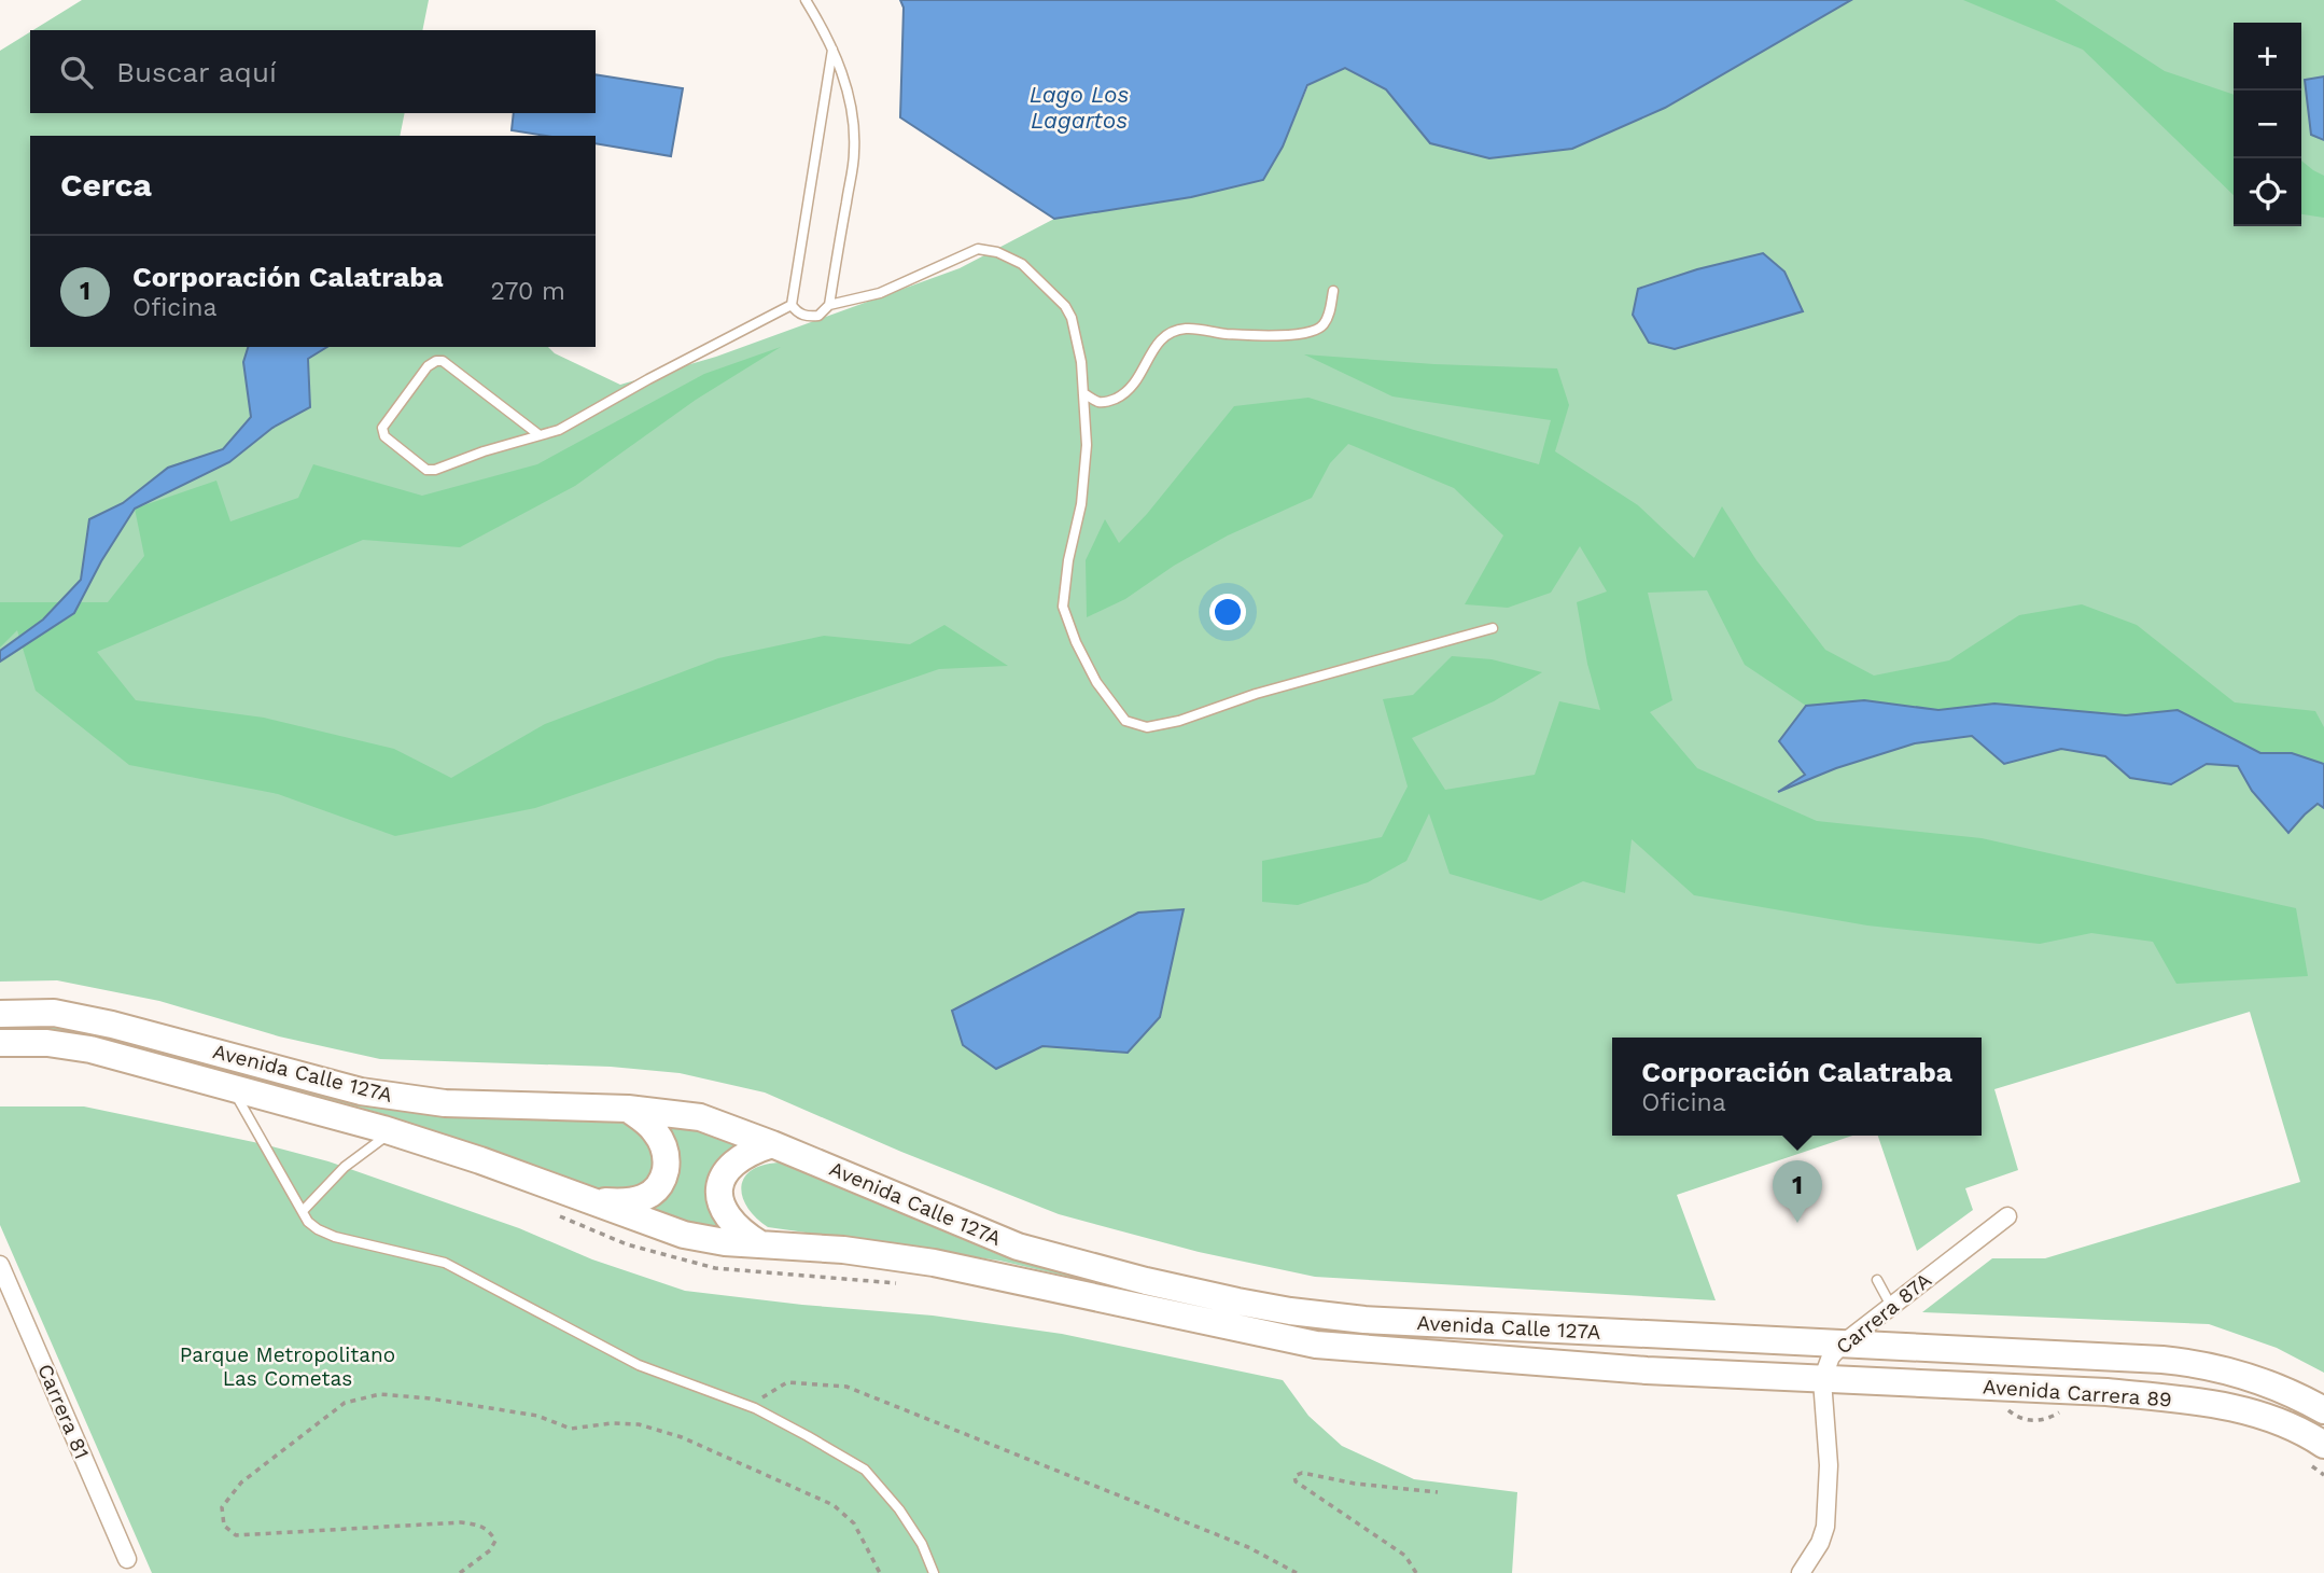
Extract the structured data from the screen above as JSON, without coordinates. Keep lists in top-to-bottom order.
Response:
{
  "streets": {
    "main road": ["Avenida Calle 127A", "Avenida Carrera 89"],
    "street": ["Carrera 87A", "Carrera 81"]
  },
  "crossings": [
    ["Avenida Calle 127A", "Carrera 87A"],
    ["Avenida Calle 127A", "Avenida Carrera 89"],
    ["Carrera 87A", "Avenida Carrera 89"]
  ],
  "water": ["Lago Los Lagartos"],
  "parks": ["Parque Metropolitano Las Cometas"],
  "page": {
    "map_buttons": ["+", "−"],
    "search": "Buscar aquí",
    "heading": "Cerca",
    "list": [
      {
        "mark": "1",
        "name": "Corporación Calatraba",
        "note": "Oficina",
        "value": "270 m"
      }
    ],
    "popup": ["Corporación Calatraba", "Oficina"],
    "pins": "1"
  }
}
